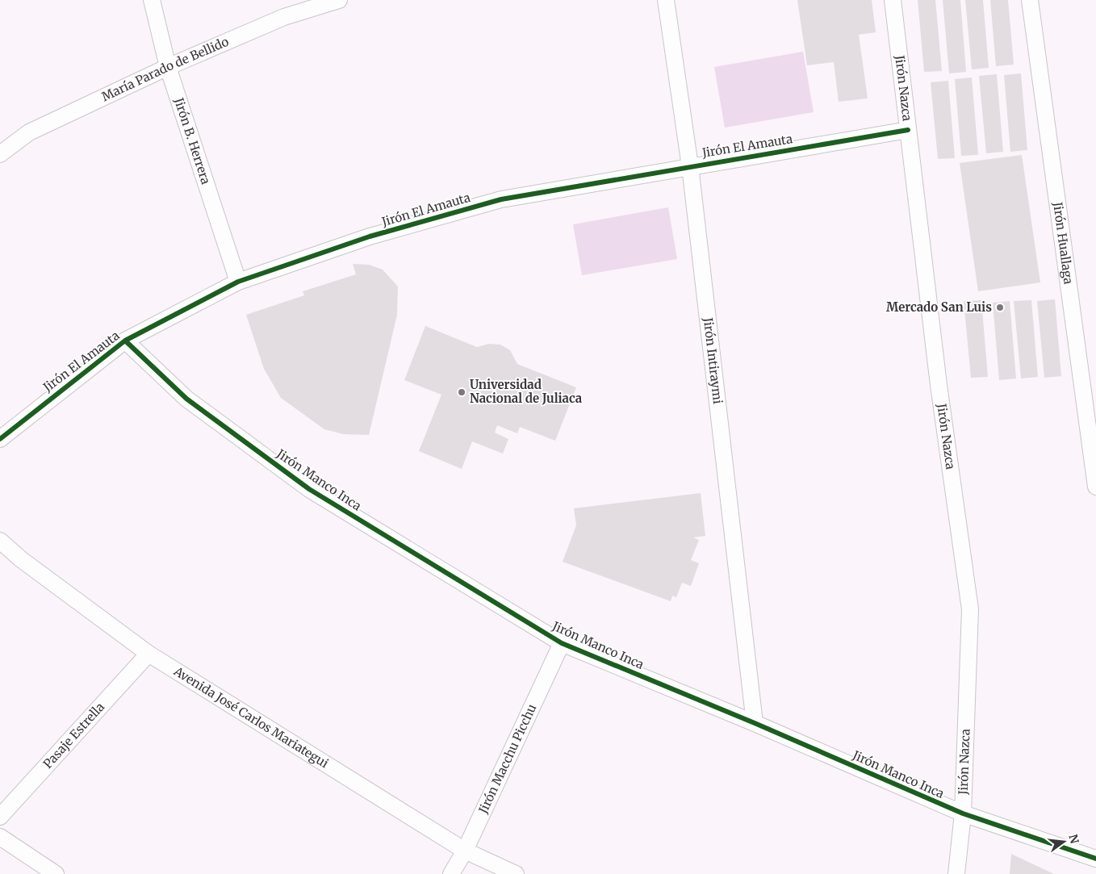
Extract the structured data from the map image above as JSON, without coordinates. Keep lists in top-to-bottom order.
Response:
{
  "streets": {
    "street": [
      "María Parado de Bellido",
      "Jirón Nazca",
      "Jirón B. Herrera",
      "Jirón El Amauta",
      "Jirón Huallaga",
      "Jirón Intiraymi",
      "Jirón Manco Inca",
      "Avenida José Carlos Mariategui",
      "Pasaje Estrella",
      "Jirón Macchu Picchu"
    ]
  },
  "crossings": [
    ["María Parado de Bellido", "Jirón B. Herrera"],
    ["Jirón Nazca", "Jirón El Amauta"],
    ["Jirón Nazca", "Jirón Manco Inca"],
    ["Jirón B. Herrera", "Jirón El Amauta"],
    ["Jirón El Amauta", "Jirón Intiraymi"],
    ["Jirón El Amauta", "Jirón Manco Inca"],
    ["Jirón Intiraymi", "Jirón Manco Inca"],
    ["Jirón Manco Inca", "Jirón Macchu Picchu"],
    ["Avenida José Carlos Mariategui", "Pasaje Estrella"],
    ["Avenida José Carlos Mariategui", "Jirón Macchu Picchu"]
  ],
  "places": ["Mercado San Luis", "Universidad Nacional de Juliaca"],
  "north": "right"
}
